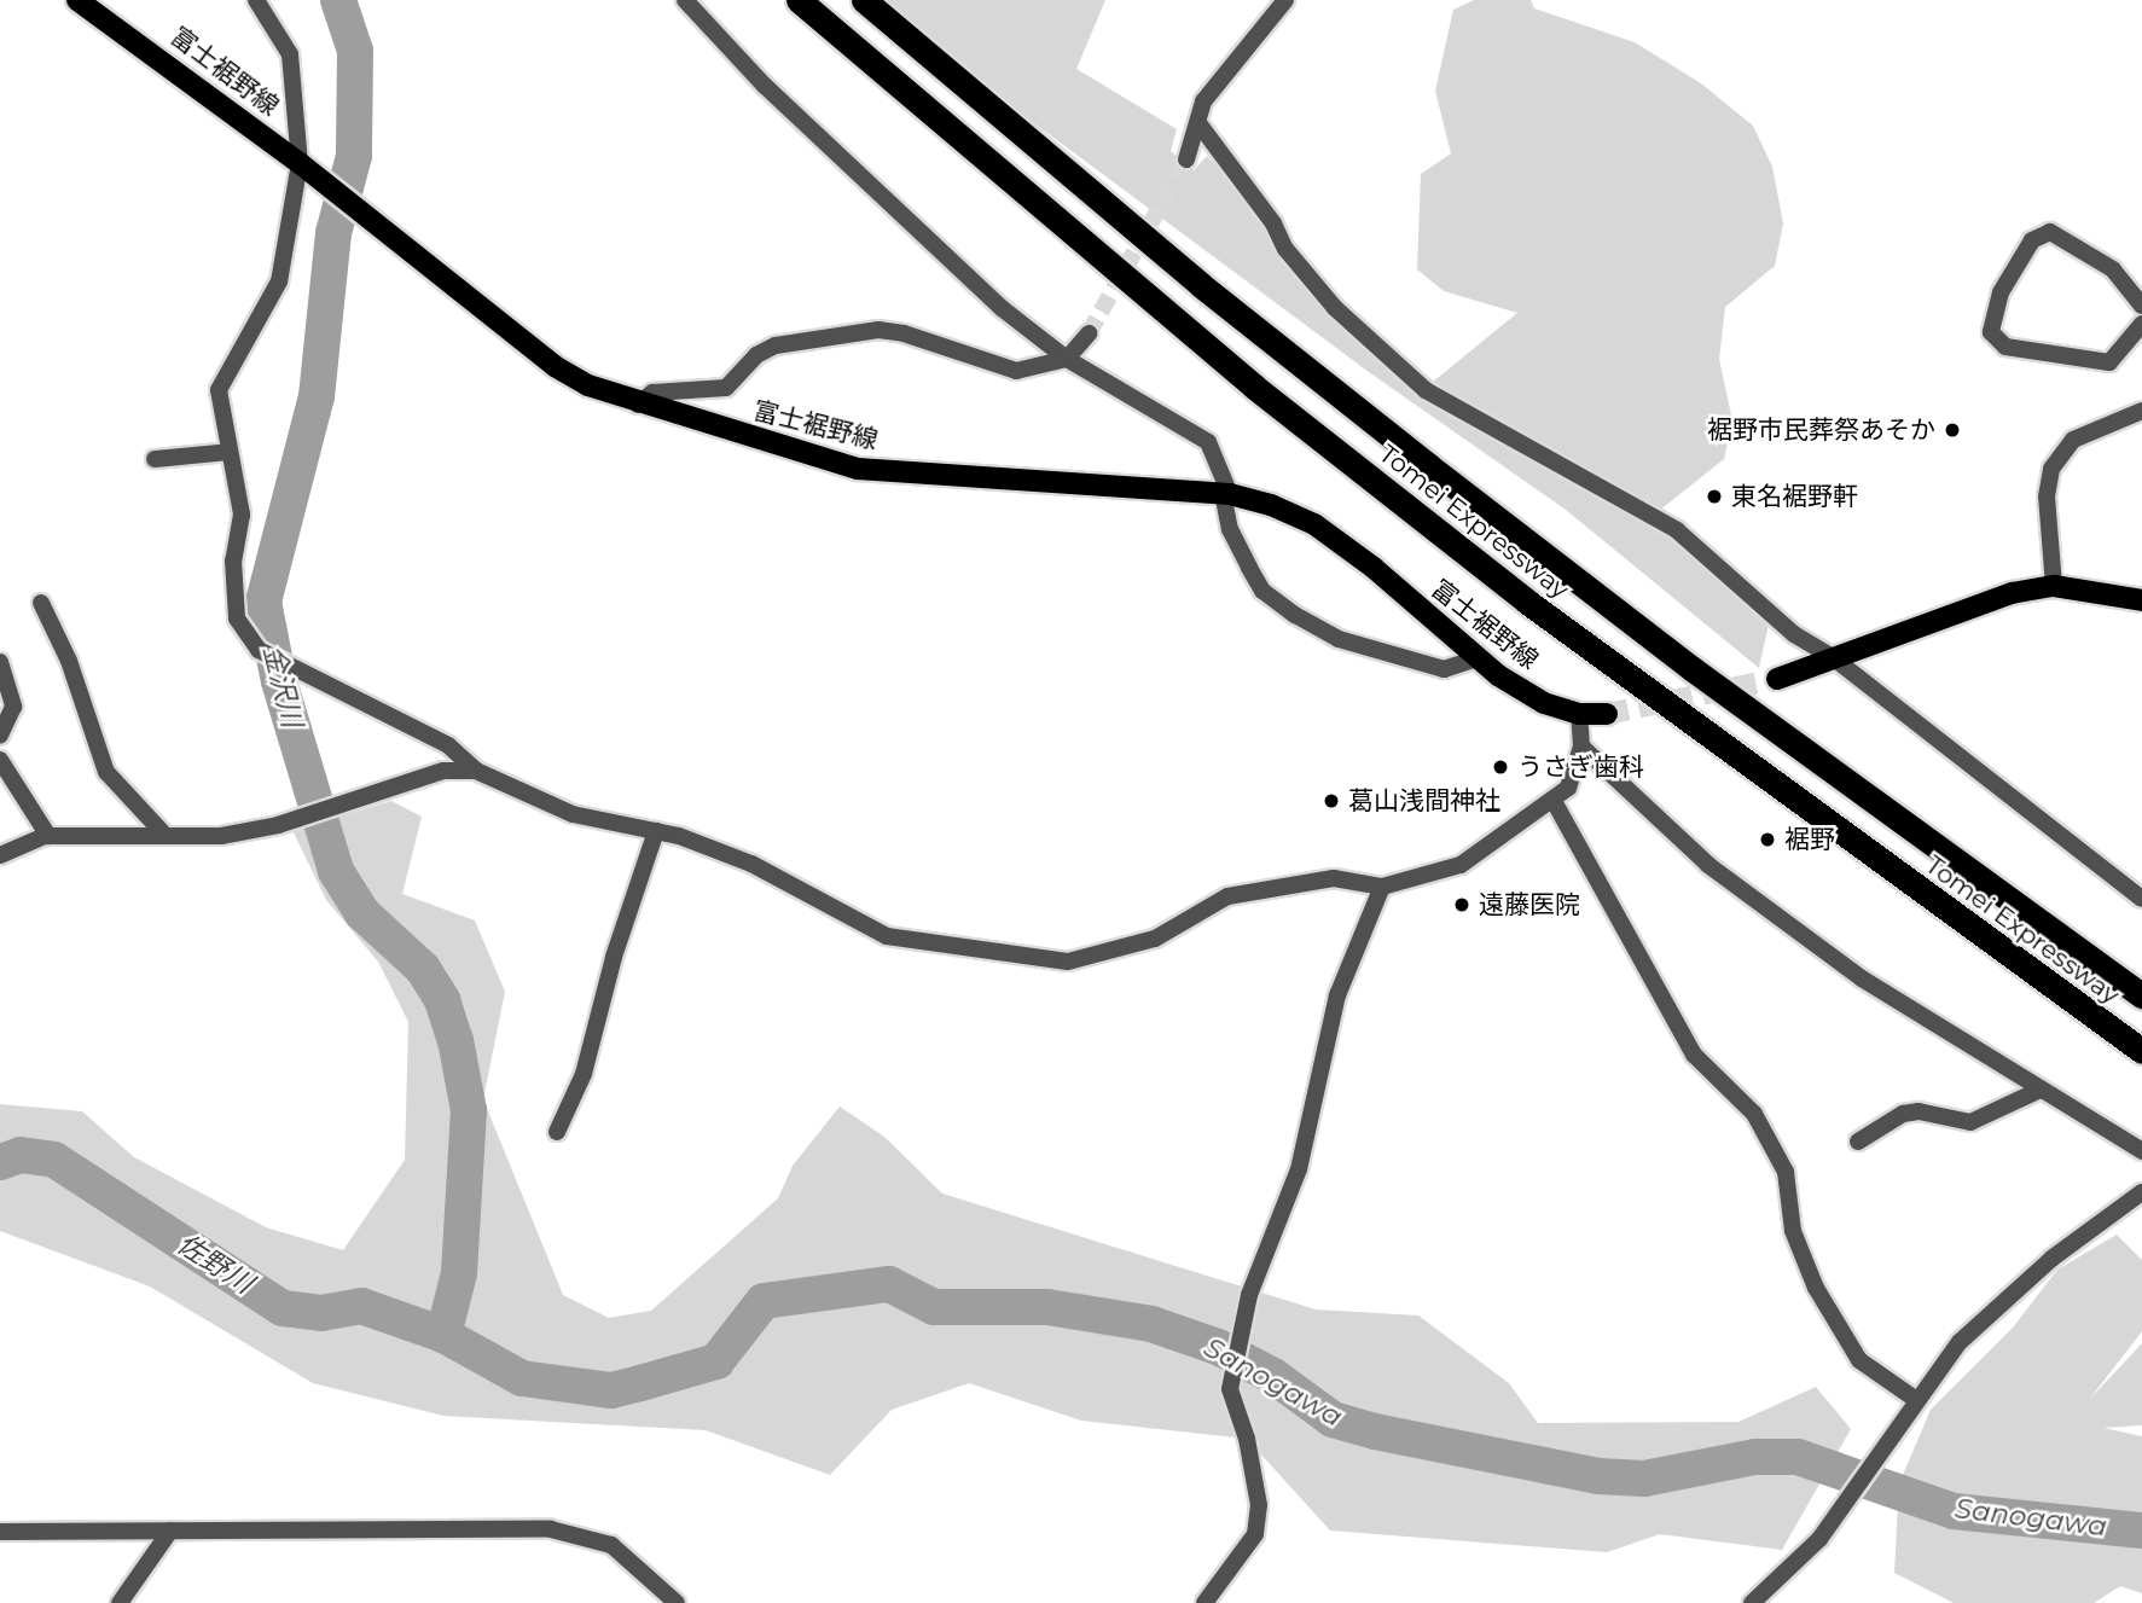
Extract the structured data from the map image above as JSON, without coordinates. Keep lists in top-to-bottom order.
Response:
{
  "streets": {
    "highway": ["Tomei Expressway"],
    "main road": ["富士裾野線"]
  },
  "water": ["金沢川", "佐野川", "Sanogawa"],
  "places": [
    "裾野市民葬祭あそか",
    "東名裾野軒",
    "うさぎ歯科",
    "葛山浅間神社",
    "裾野",
    "遠藤医院"
  ]
}
